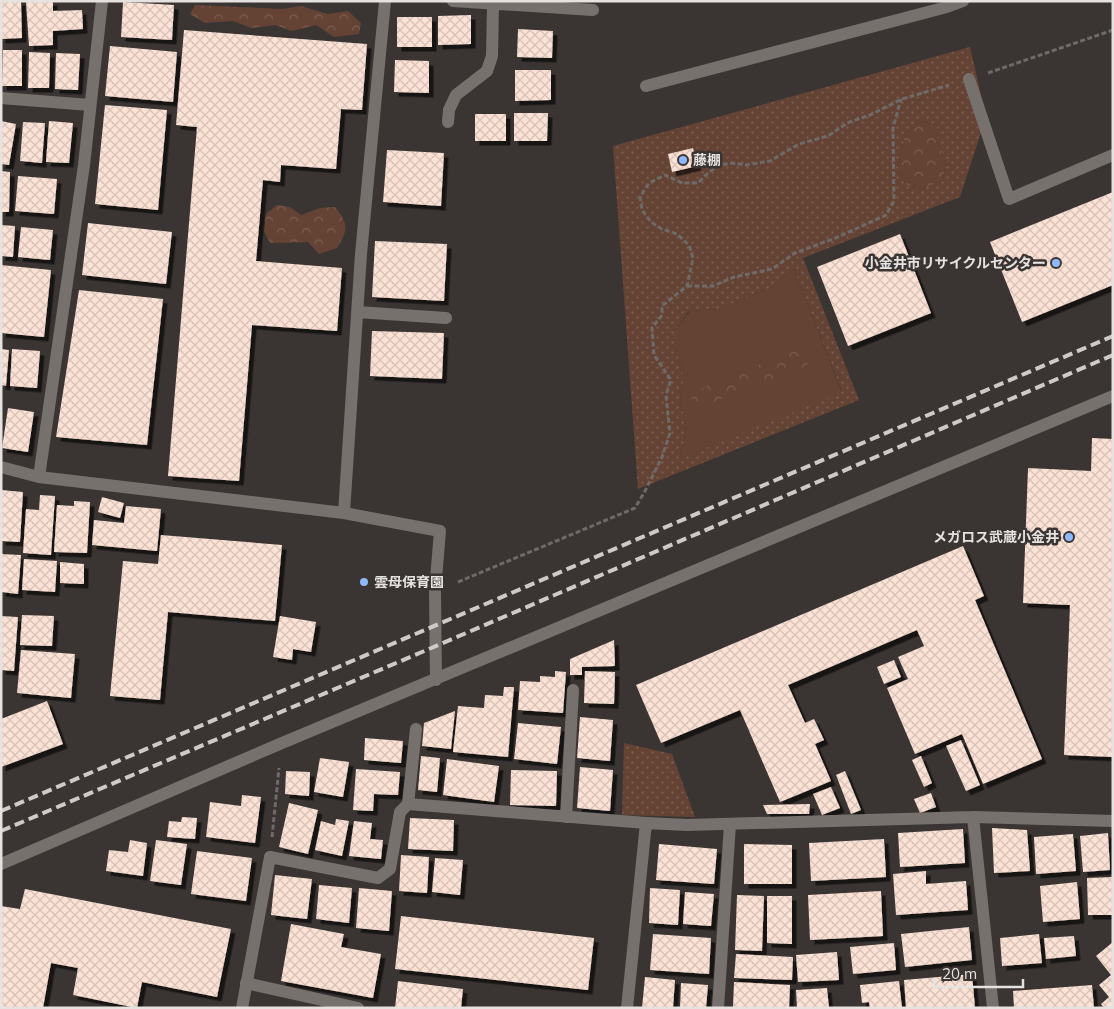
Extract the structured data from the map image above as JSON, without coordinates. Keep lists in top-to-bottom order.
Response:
{
  "places": [
    "藤棚",
    "小金井市リサイクルセンター",
    "メガロス武蔵小金井",
    "雲母保育園"
  ],
  "scale_bar": "20 m"
}
